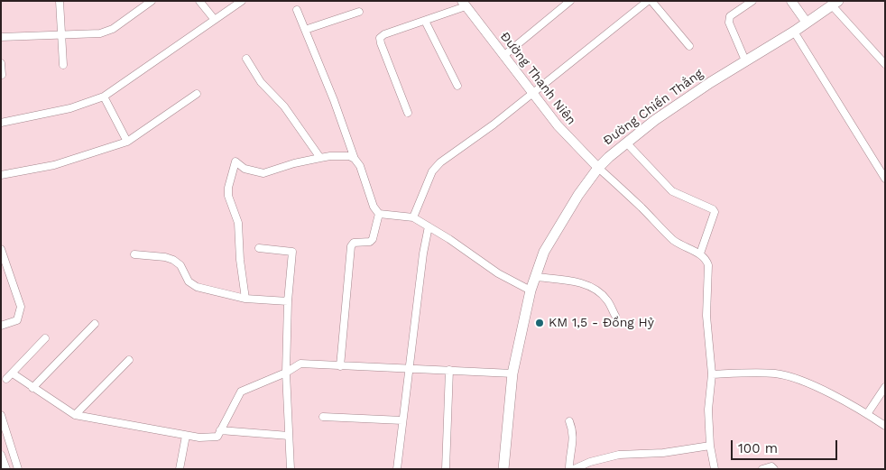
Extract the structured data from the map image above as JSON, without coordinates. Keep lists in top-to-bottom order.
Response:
{
  "streets": {
    "main road": ["Đường Chiến Thắng"],
    "street": ["Đường Thanh Niên"]
  },
  "crossings": [
    ["Đường Thanh Niên", "Đường Chiến Thắng"]
  ],
  "places": ["KM 1,5 - Đồng Hỷ"],
  "scale_bar": "100 m"
}
